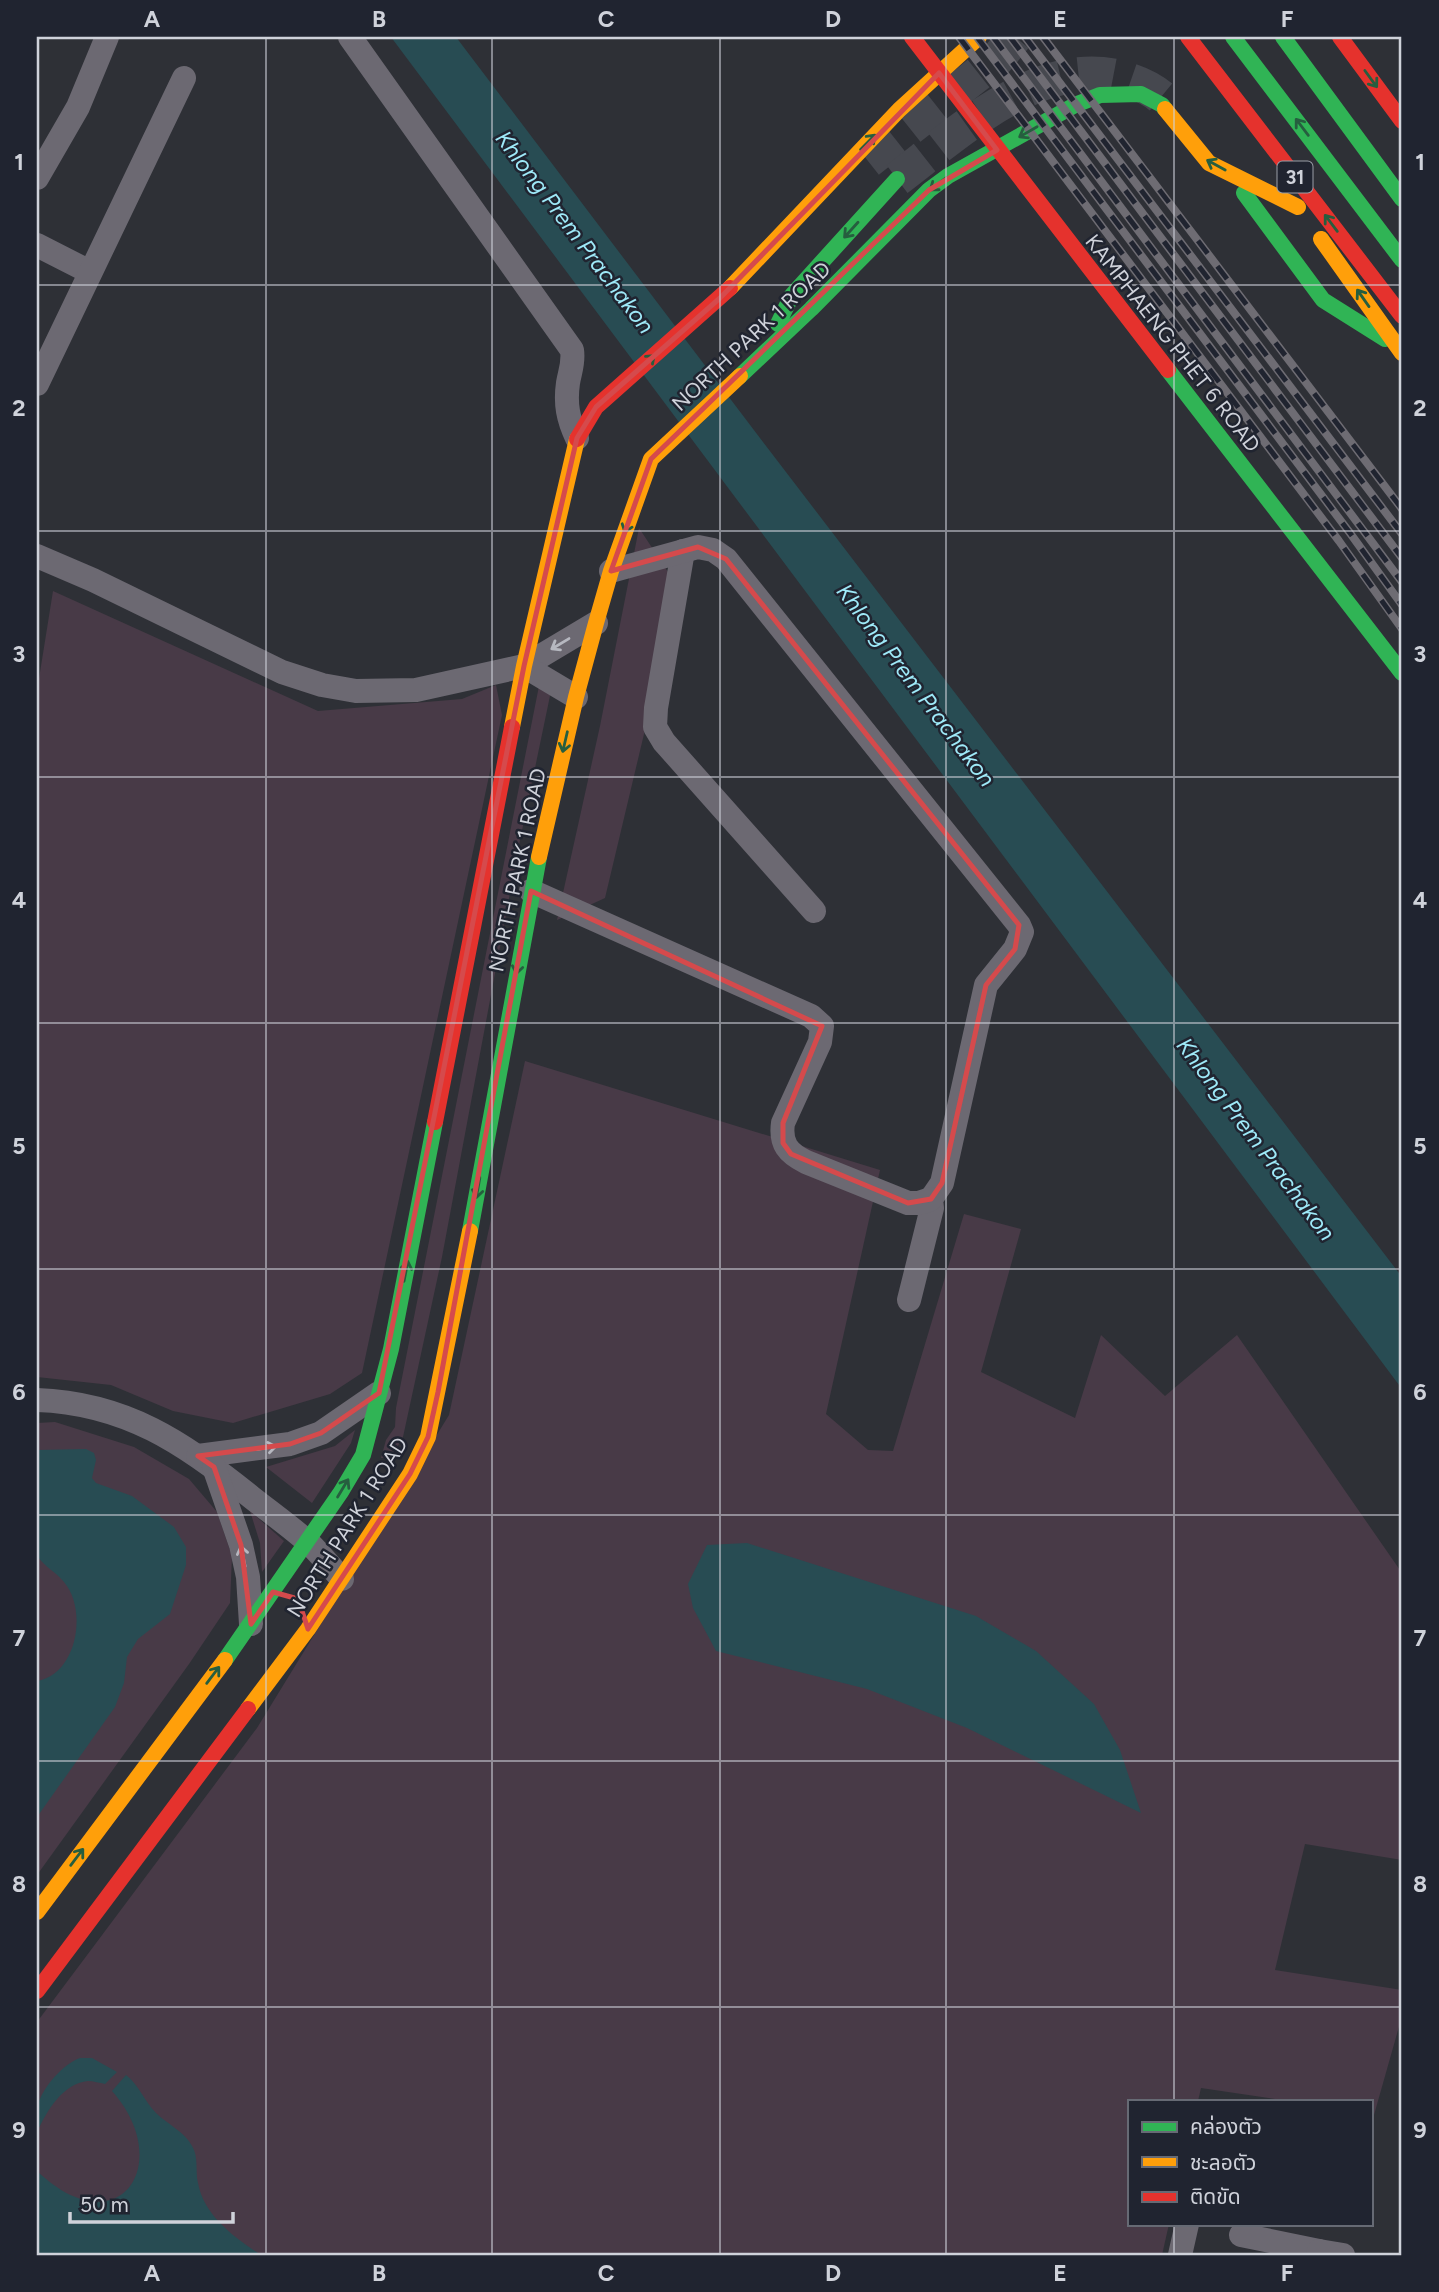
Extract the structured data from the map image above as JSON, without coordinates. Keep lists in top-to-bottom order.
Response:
{
  "streets": {
    "main road": ["31", "NORTH PARK 1 ROAD", "KAMPHAENG PHET 6 ROAD"]
  },
  "crossings": [
    ["31", "NORTH PARK 1 ROAD"],
    ["NORTH PARK 1 ROAD", "KAMPHAENG PHET 6 ROAD"]
  ],
  "water": ["Khlong Prem Prachakon"],
  "legend": ["คล่องตัว", "ชะลอตัว", "ติดขัด"],
  "scale_bar": "50 m",
  "grid": {
    "columns": [
      "A",
      "B",
      "C",
      "D",
      "E",
      "F"
    ],
    "rows": [
      "1",
      "2",
      "3",
      "4",
      "5",
      "6",
      "7",
      "8",
      "9"
    ]
  }
}
